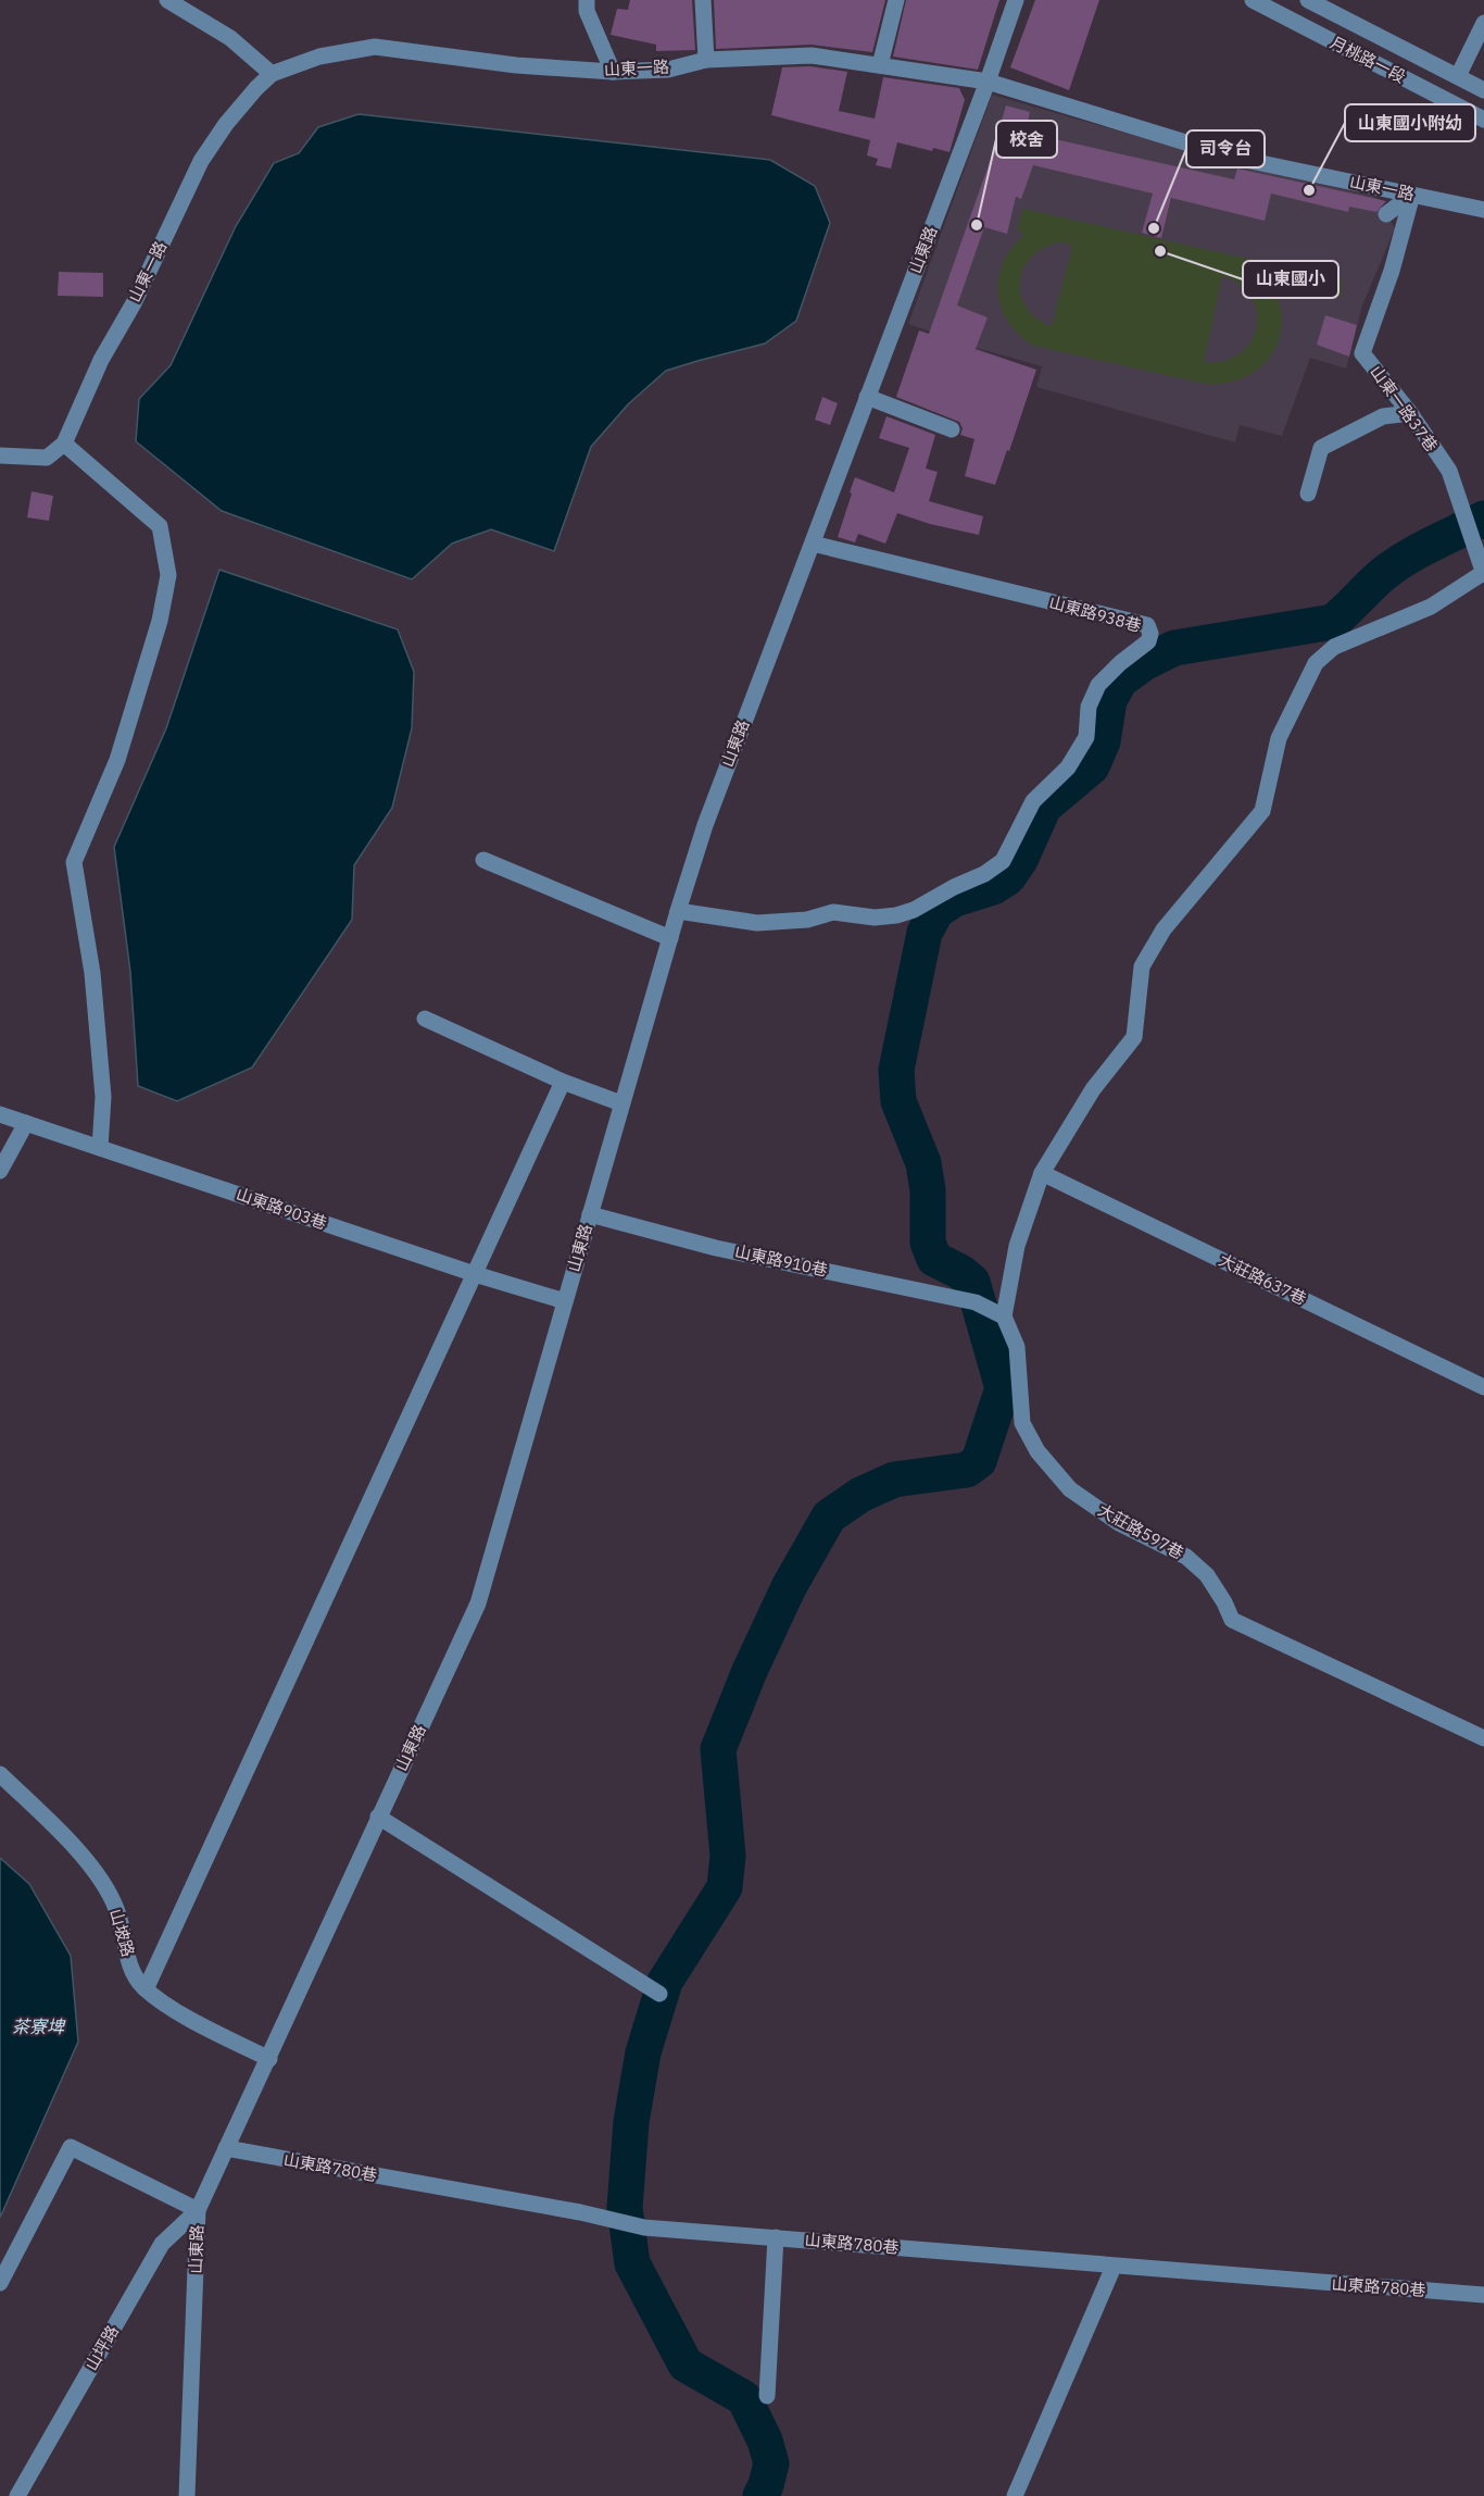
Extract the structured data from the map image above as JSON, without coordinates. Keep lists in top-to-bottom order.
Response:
{
  "streets": {
    "street": [
      "月桃路一段",
      "山東一路",
      "山東路",
      "山東一路37巷",
      "山東路938巷",
      "山東路903巷",
      "山東路910巷",
      "大莊路637巷",
      "大莊路597巷",
      "山坡路",
      "山東路780巷",
      "山坪路"
    ]
  },
  "crossings": [
    ["山東一路", "山東路"],
    ["山東一路", "山東一路37巷"],
    ["山東路", "山東路938巷"],
    ["山東路", "山東路903巷"],
    ["山東路", "山東路910巷"],
    ["山東路", "山坡路"],
    ["山東路", "山東路780巷"],
    ["山東路", "山坪路"],
    ["山東路910巷", "大莊路597巷"]
  ],
  "water": ["茶寮埤"],
  "places": [
    "山東國小附幼",
    "校舍",
    "司令台",
    "山東國小"
  ]
}
